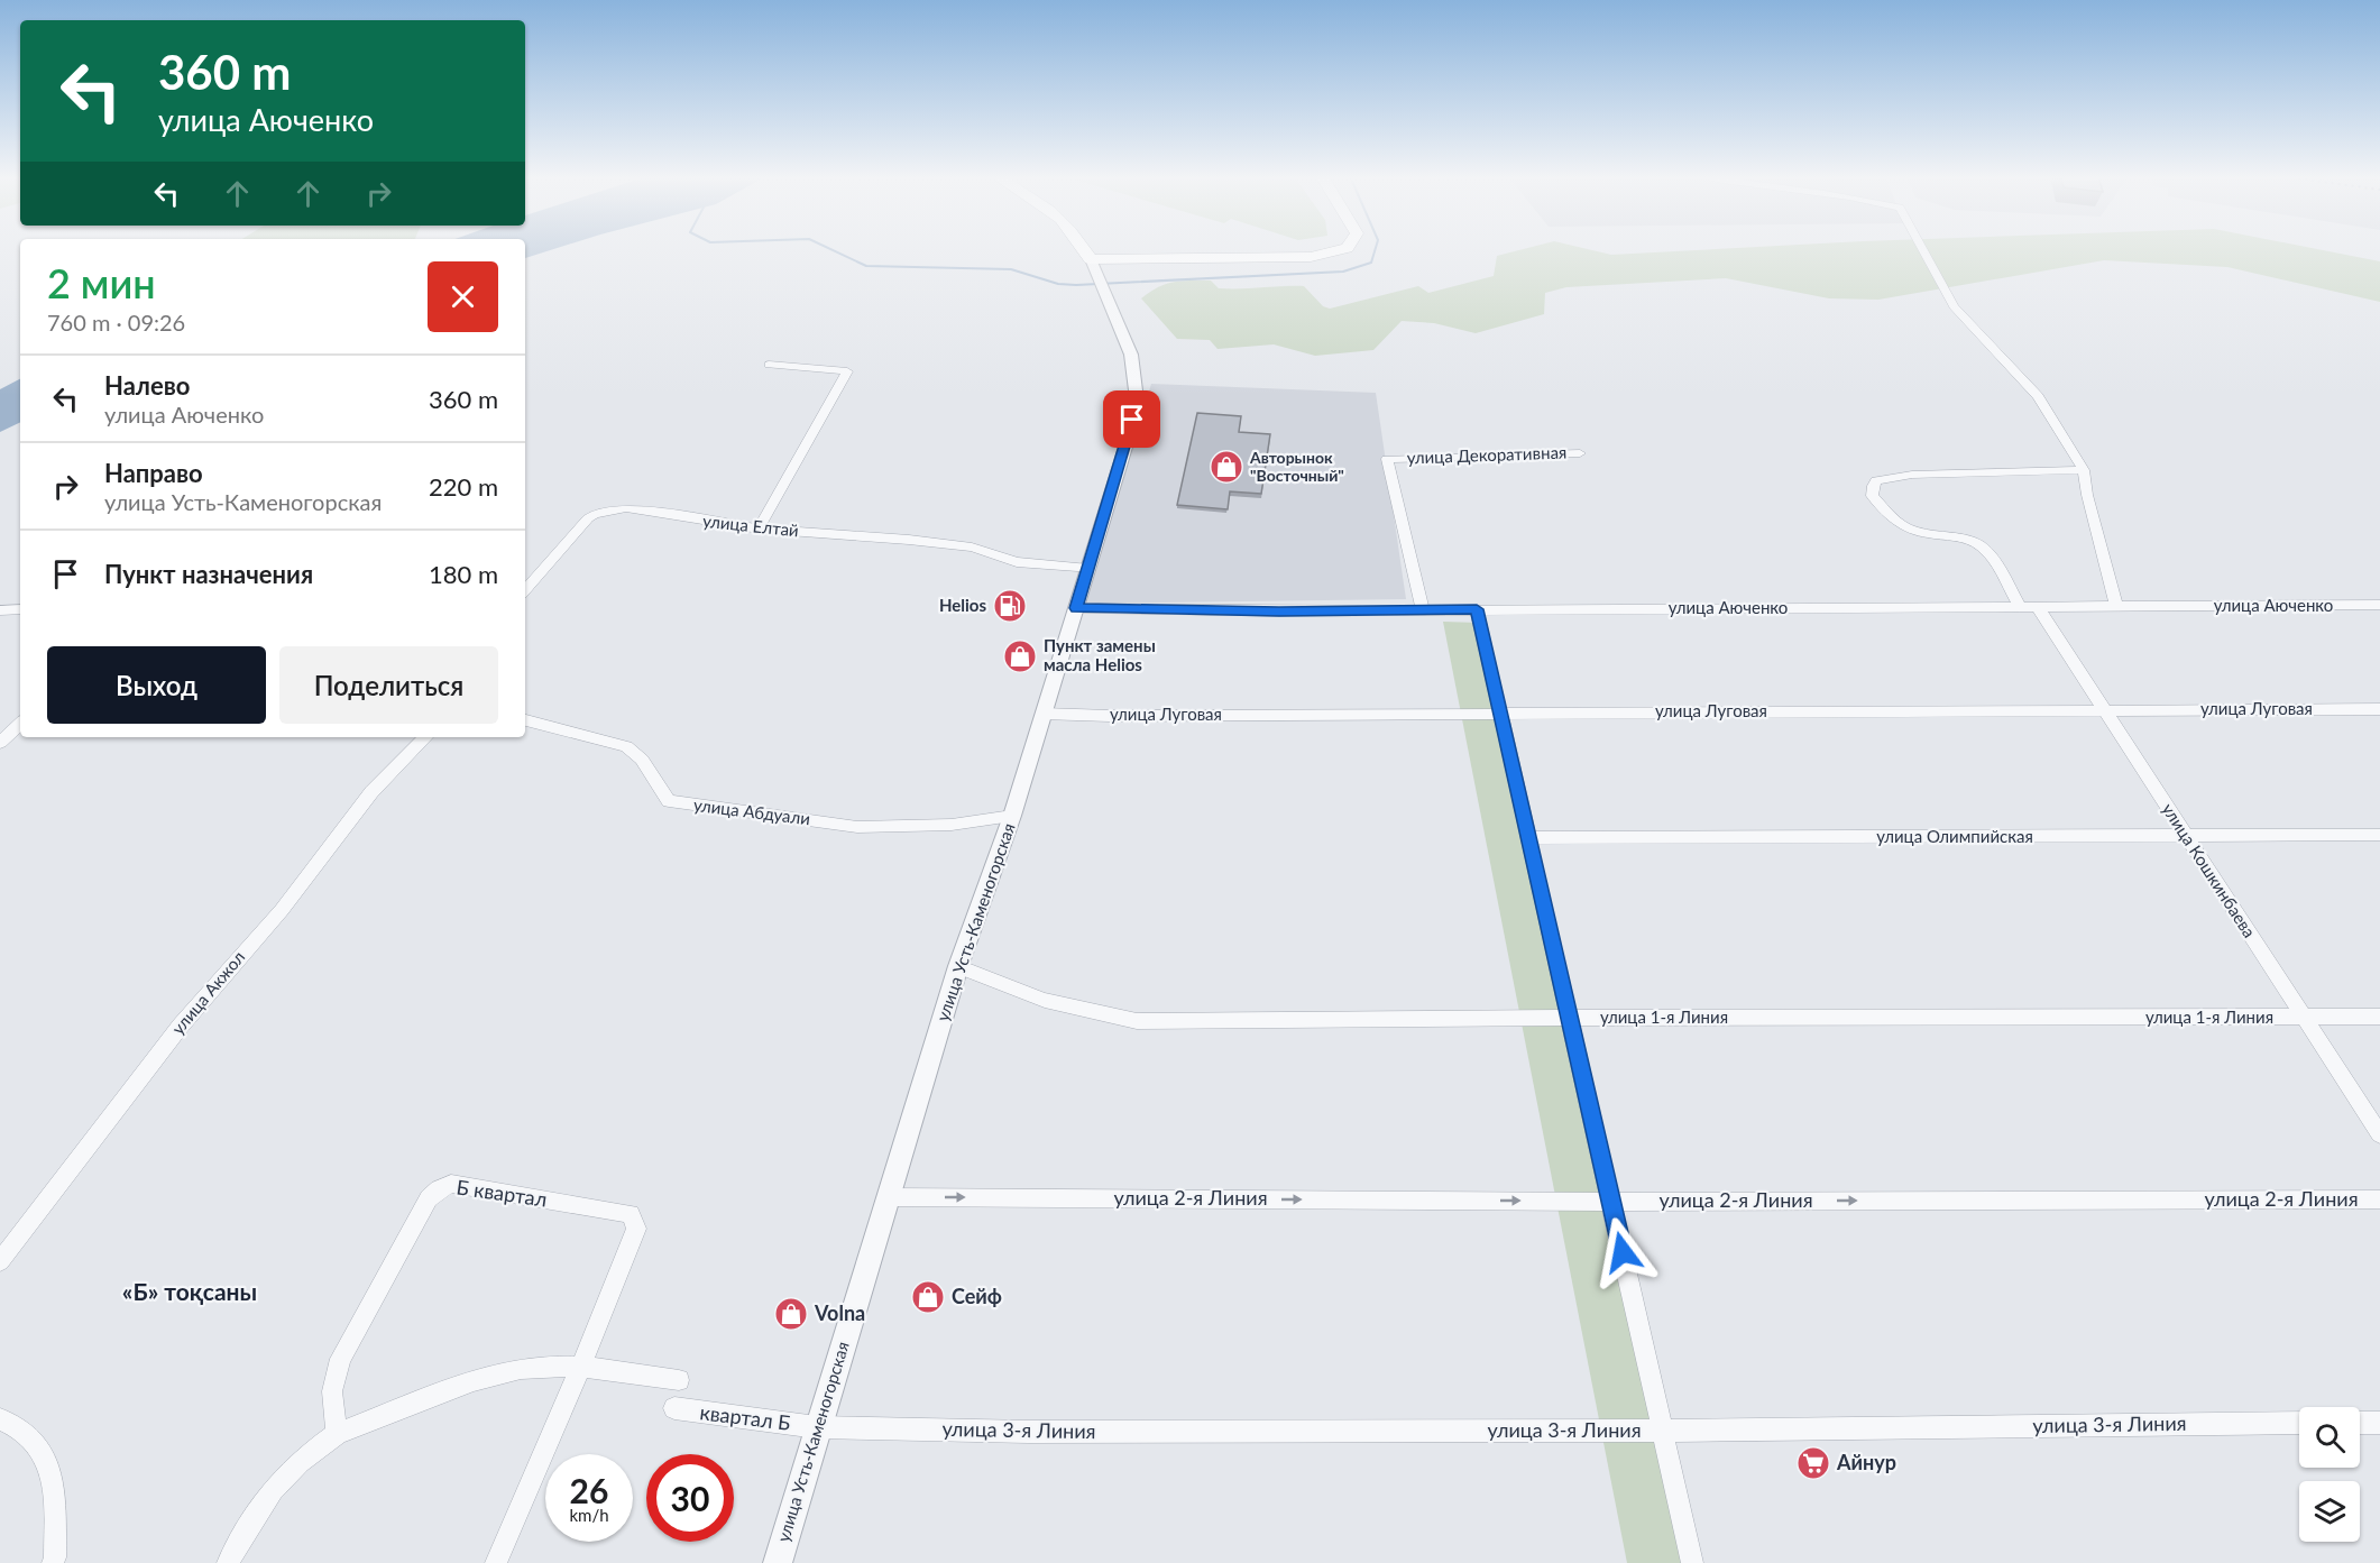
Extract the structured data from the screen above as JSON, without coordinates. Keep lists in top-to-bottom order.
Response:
{
  "streets": {
    "street": [
      "улица Декоративная",
      "улица Елтай",
      "улица Аюченко",
      "улица Луговая",
      "улица Абдуали",
      "улица Олимпийская",
      "улица Кошкинбаева",
      "улица Усть-Каменогорская",
      "улица Акжол",
      "улица 1-я Линия",
      "Б квартал",
      "улица 2-я Линия",
      "квартал Б",
      "улица 3-я Линия"
    ]
  },
  "crossings": [
    ["улица Декоративная", "улица Аюченко"],
    ["улица Елтай", "улица Усть-Каменогорская"],
    ["улица Аюченко", "улица Кошкинбаева"],
    ["улица Аюченко", "улица Усть-Каменогорская"],
    ["улица Луговая", "улица Кошкинбаева"],
    ["улица Луговая", "улица Усть-Каменогорская"],
    ["улица Абдуали", "улица Усть-Каменогорская"],
    ["улица Олимпийская", "улица Кошкинбаева"],
    ["улица Кошкинбаева", "улица 1-я Линия"],
    ["улица Усть-Каменогорская", "улица 1-я Линия"],
    ["улица Усть-Каменогорская", "улица 2-я Линия"],
    ["улица Усть-Каменогорская", "квартал Б"],
    ["улица Усть-Каменогорская", "улица 3-я Линия"],
    ["квартал Б", "улица 3-я Линия"]
  ],
  "one_way": ["улица 2-я Линия"],
  "districts": ["«Б» тоқсаны"],
  "places": {
    "shop": [
      "Авторынок \"Восточный\"",
      "Пункт замены масла Helios",
      "Сейф",
      "Volna"
    ],
    "fuel station": ["Helios"],
    "supermarket": ["Айнур"]
  },
  "page": {
    "turn": ["360 m", "улица Аюченко"],
    "heading": ["2 мин", "760 m · 09:26"],
    "list": [
      {
        "name": "Налево",
        "note": "улица Аюченко",
        "value": "360 m"
      },
      {
        "name": "Направо",
        "note": "улица Усть-Каменогорская",
        "value": "220 m"
      },
      {
        "name": "Пункт назначения",
        "value": "180 m"
      }
    ],
    "buttons": ["Выход", "Поделиться"],
    "speed": "26 km/h",
    "limit": "30"
  }
}
